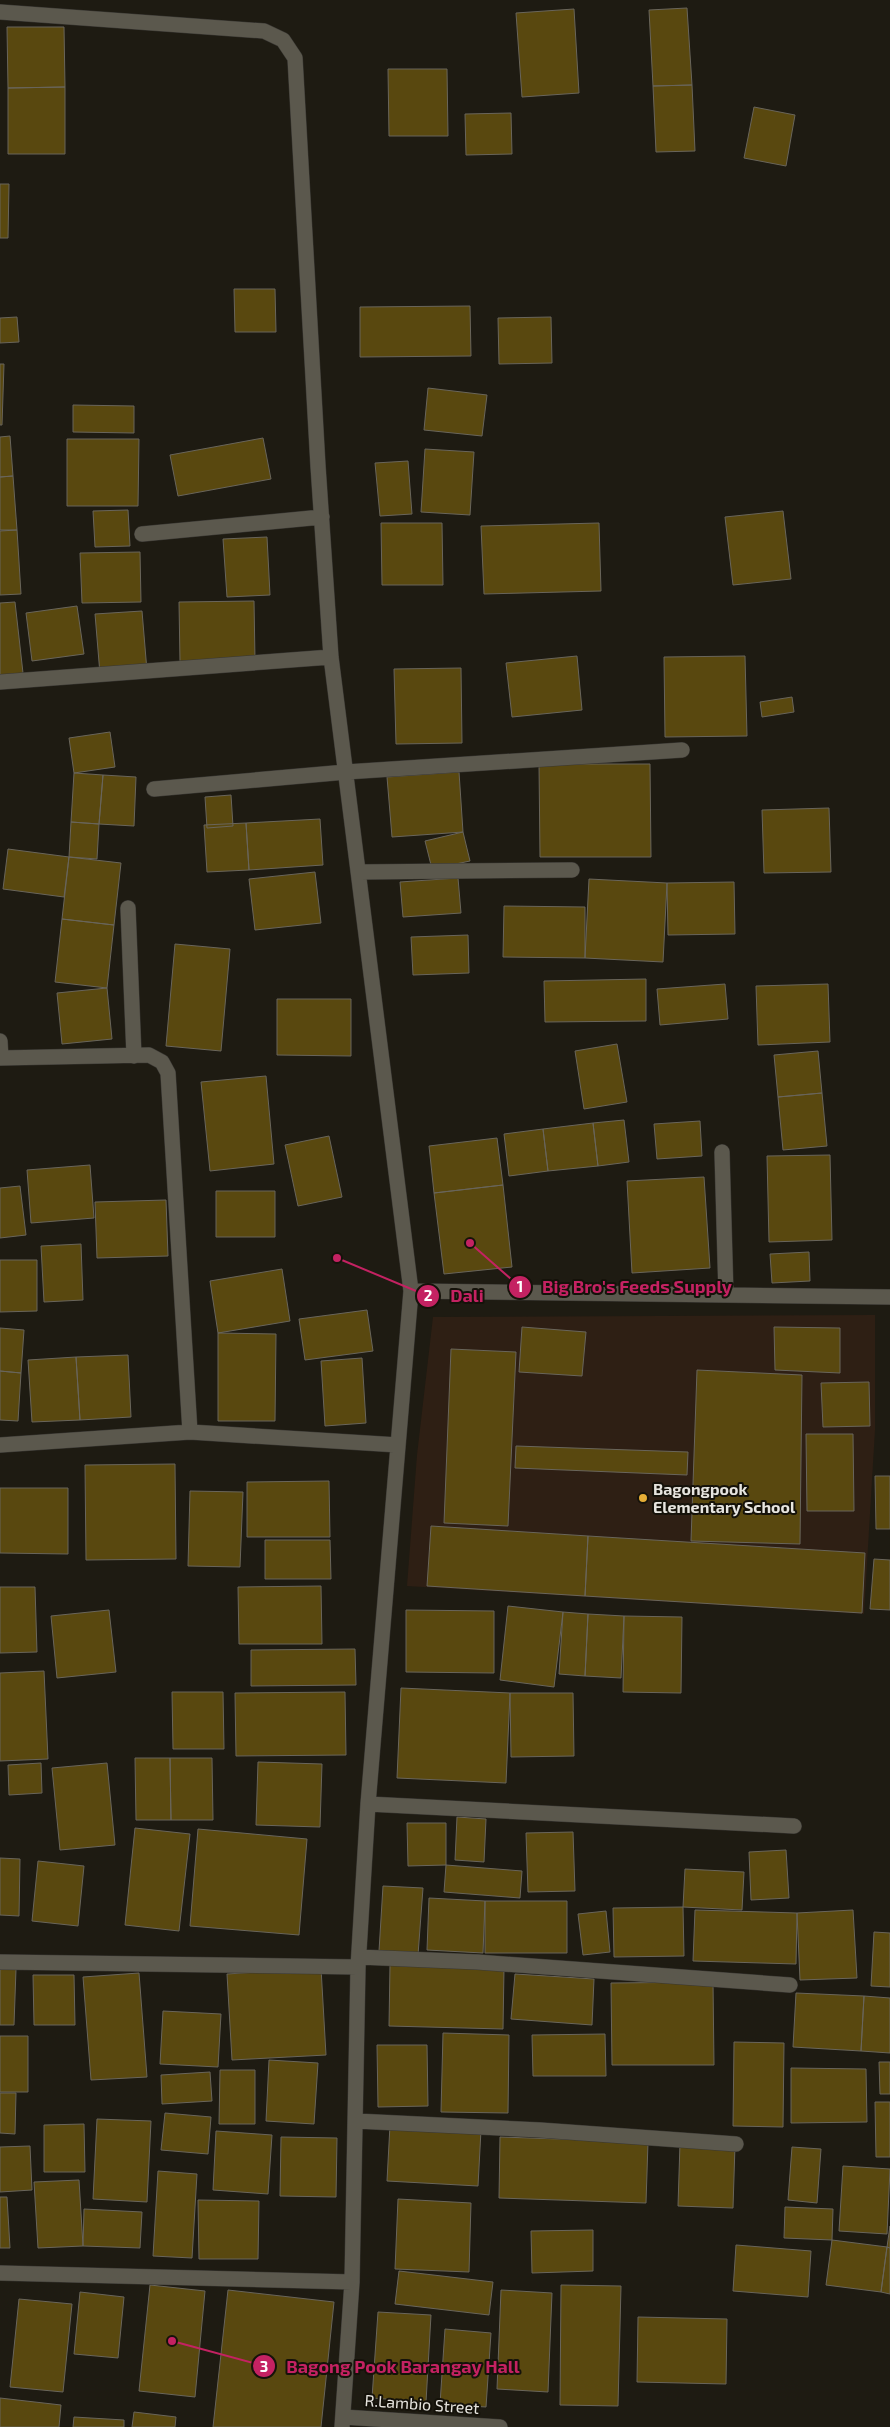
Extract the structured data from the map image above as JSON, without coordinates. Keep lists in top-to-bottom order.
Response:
{
  "streets": {
    "street": ["R.Lambio Street"]
  },
  "places": [
    "Big Bro's Feeds Supply",
    "Dali",
    "Bagongpook Elementary School",
    "Bagong Pook Barangay Hall"
  ]
}
